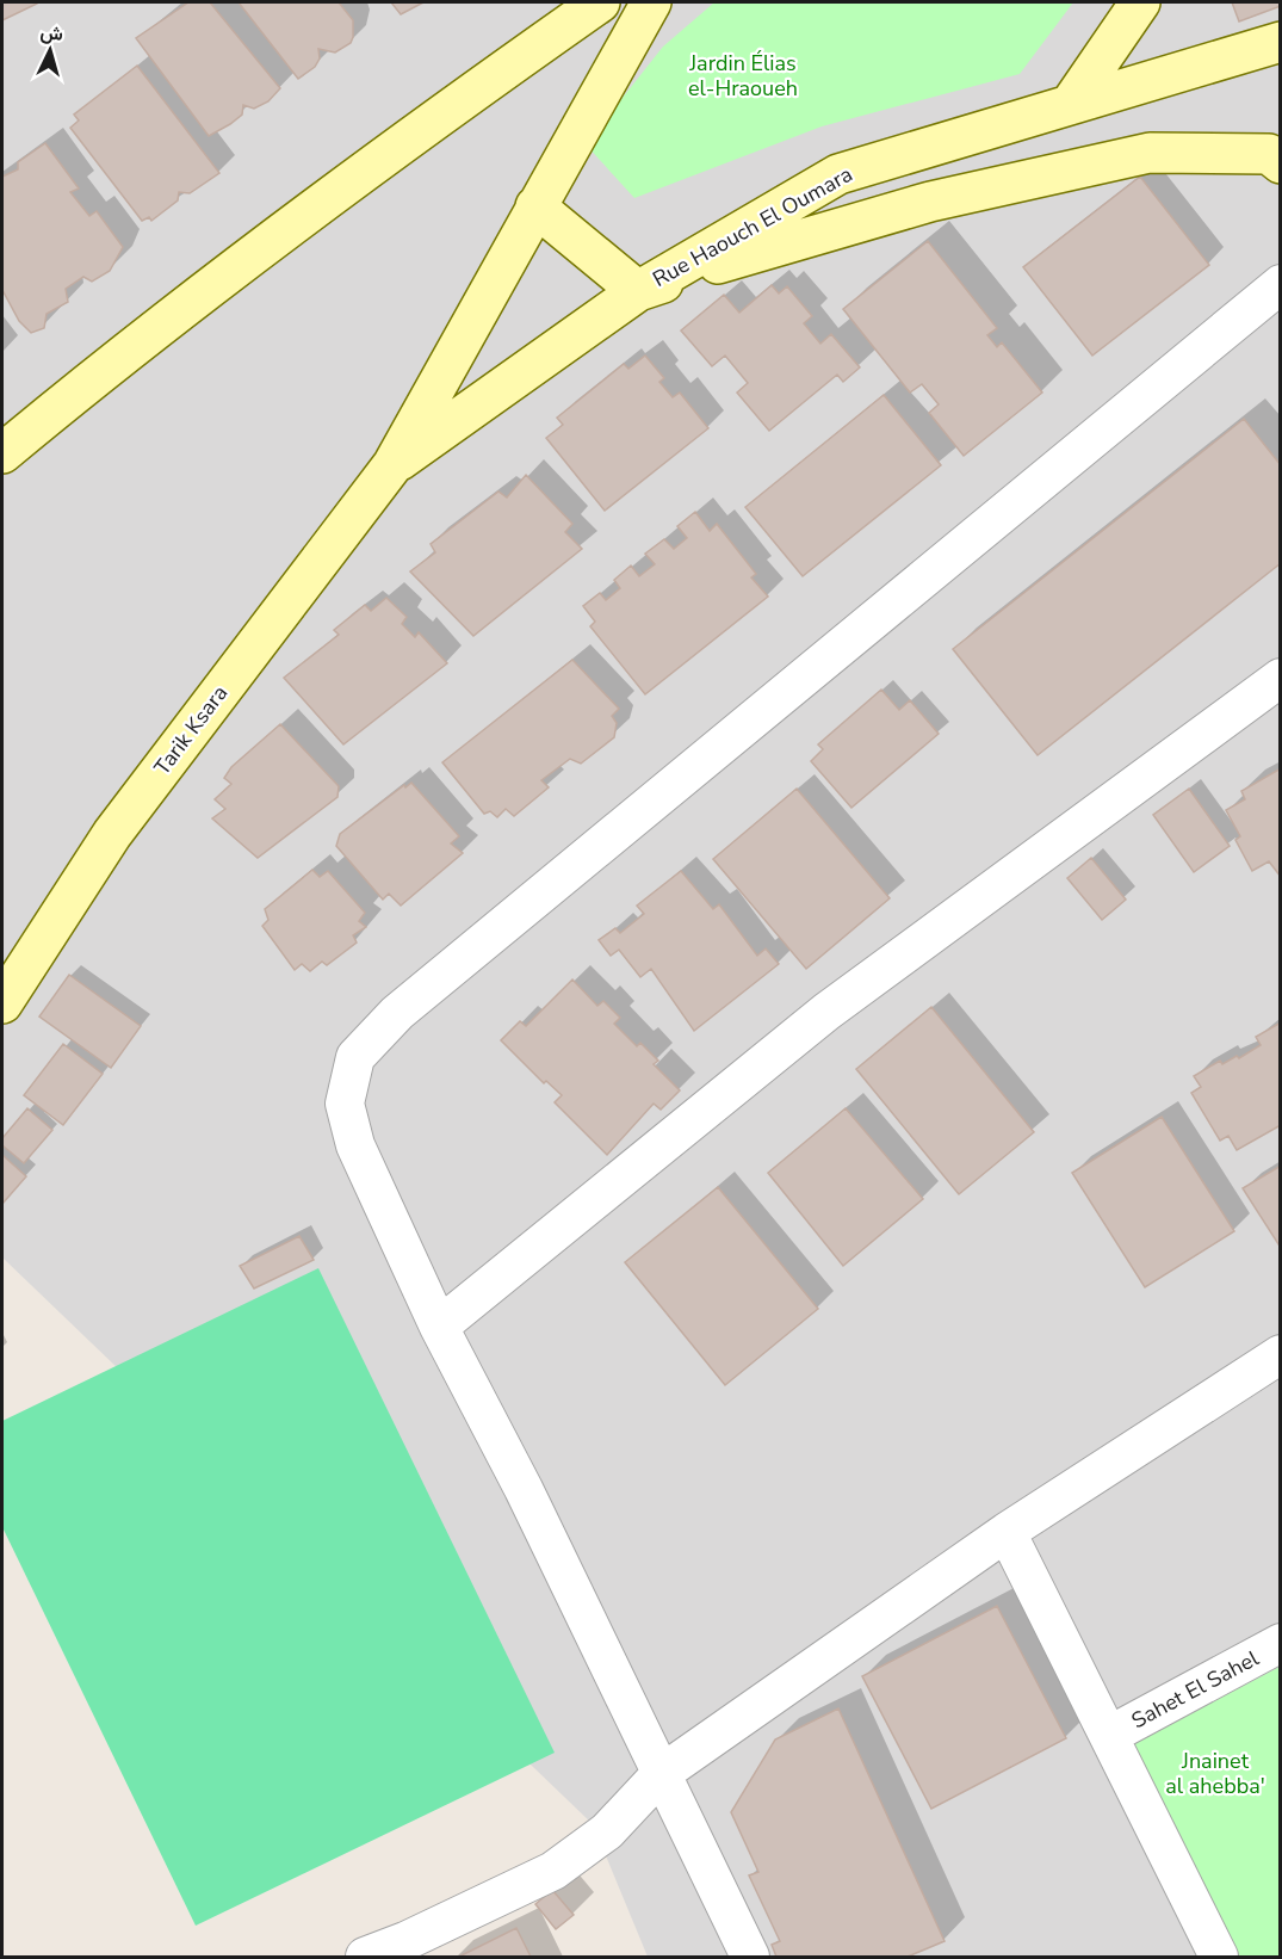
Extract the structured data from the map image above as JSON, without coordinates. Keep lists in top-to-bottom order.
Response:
{
  "streets": {
    "street": ["Rue Haouch El Oumara", "Tarik Ksara", "Sahet El Sahel"]
  },
  "crossings": [
    ["Rue Haouch El Oumara", "Tarik Ksara"]
  ],
  "parks": ["Jardin Élias el-Hraoueh", "Jnainet al ahebba'"],
  "north": "top"
}
